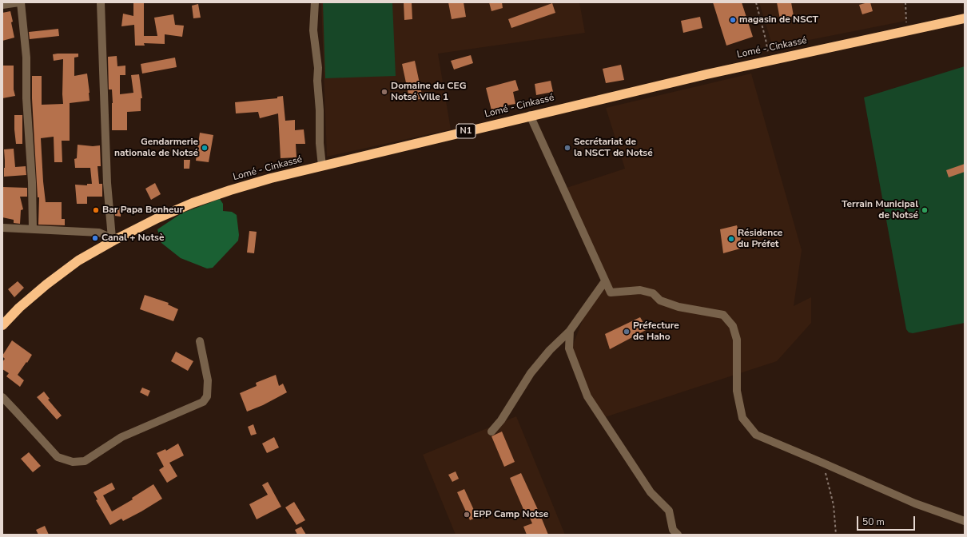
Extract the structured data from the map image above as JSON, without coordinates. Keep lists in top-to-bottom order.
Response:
{
  "streets": {
    "highway": ["Lomé - Cinkassé", "N1"]
  },
  "places": [
    "magasin de NSCT",
    "Domaine du CEG Notsé Ville 1",
    "Gendarmerie nationale de Notsé",
    "Secrétariat de la NSCT de Notsé",
    "Bar Papa Bonheur",
    "Terrain Municipal de Notsé",
    "Canal + Notsè",
    "Résidence du Préfet",
    "Préfecture de Haho",
    "EPP Camp Notse"
  ],
  "scale_bar": "50 m"
}
